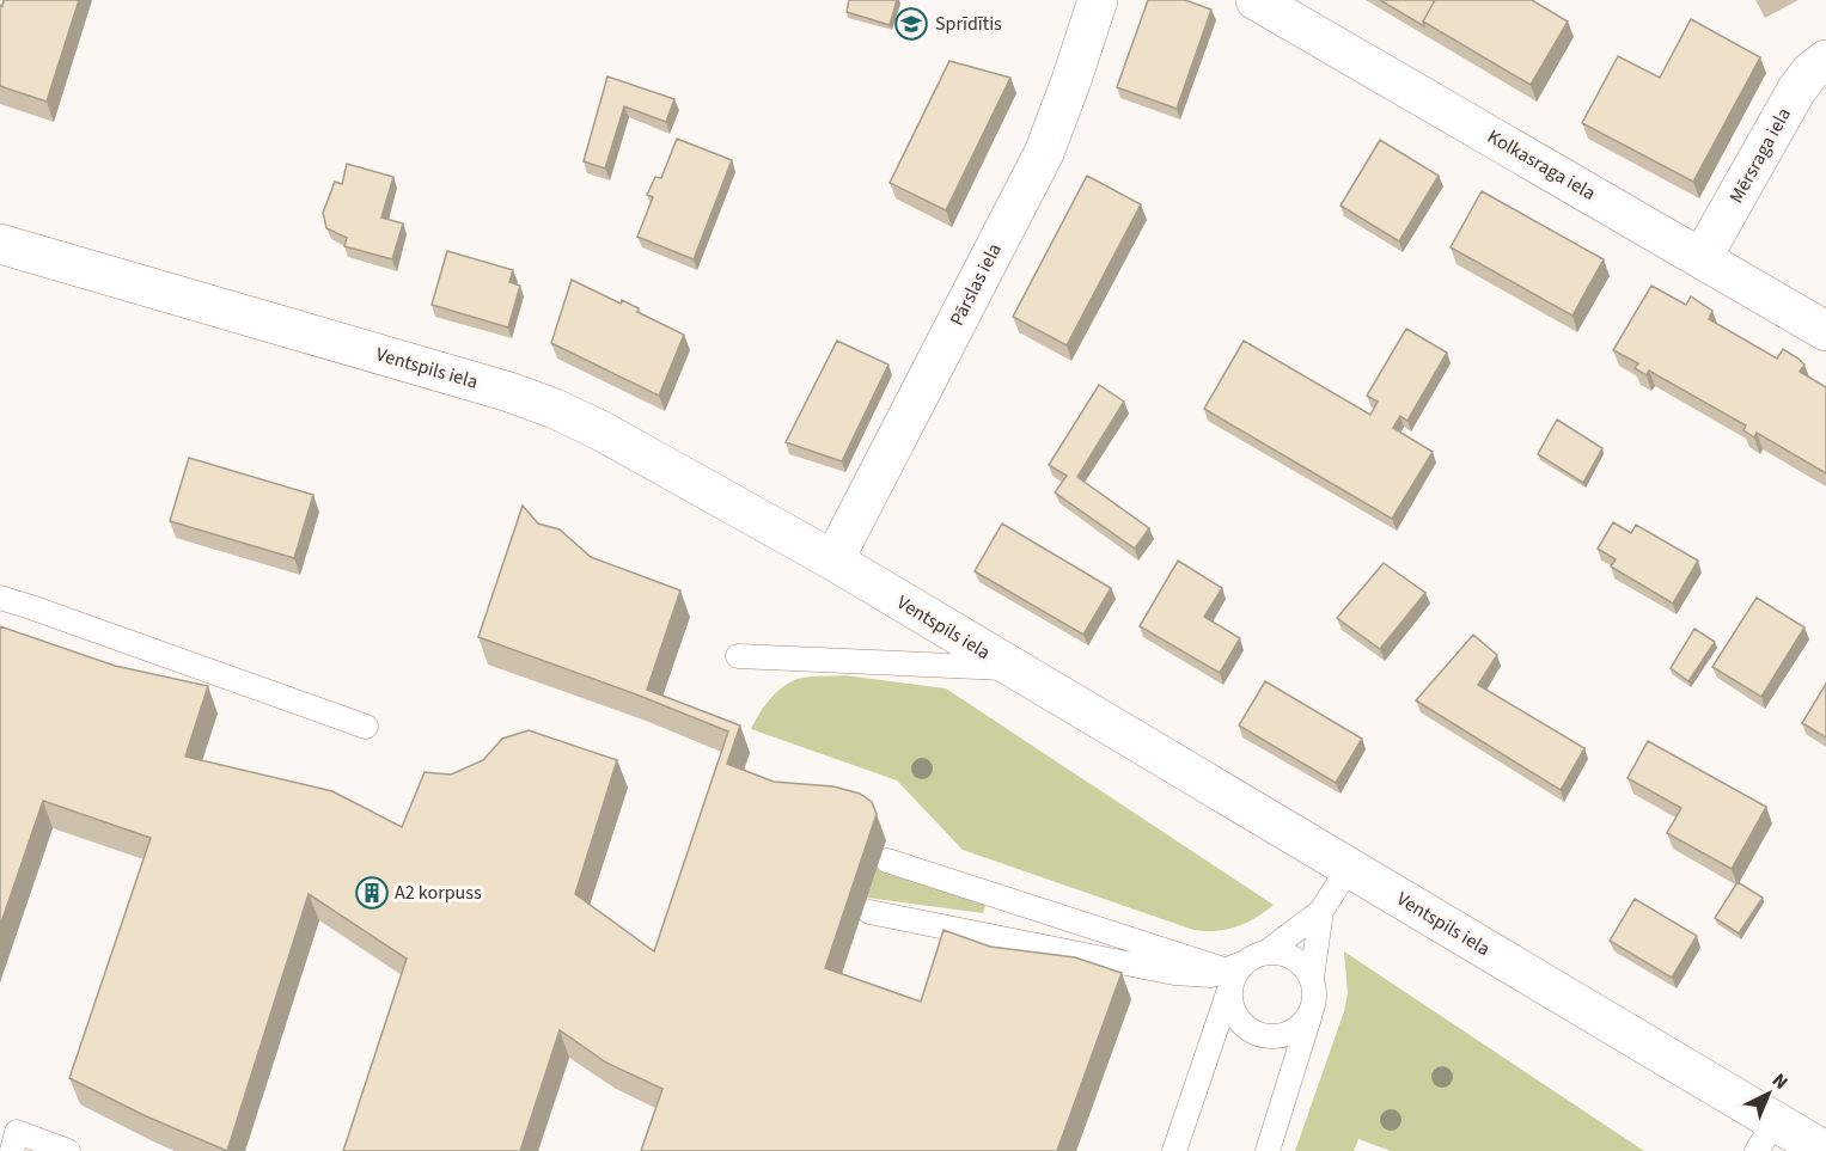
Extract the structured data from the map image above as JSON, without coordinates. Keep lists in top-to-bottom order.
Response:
{
  "streets": {
    "street": [
      "Mērsraga iela",
      "Kolkasraga iela",
      "Pārslas iela",
      "Ventspils iela"
    ]
  },
  "crossings": [
    ["Mērsraga iela", "Kolkasraga iela"],
    ["Pārslas iela", "Ventspils iela"]
  ],
  "places": {
    "school or university": ["Sprīdītis"],
    "building": ["A2 korpuss"]
  },
  "north": "top right"
}
